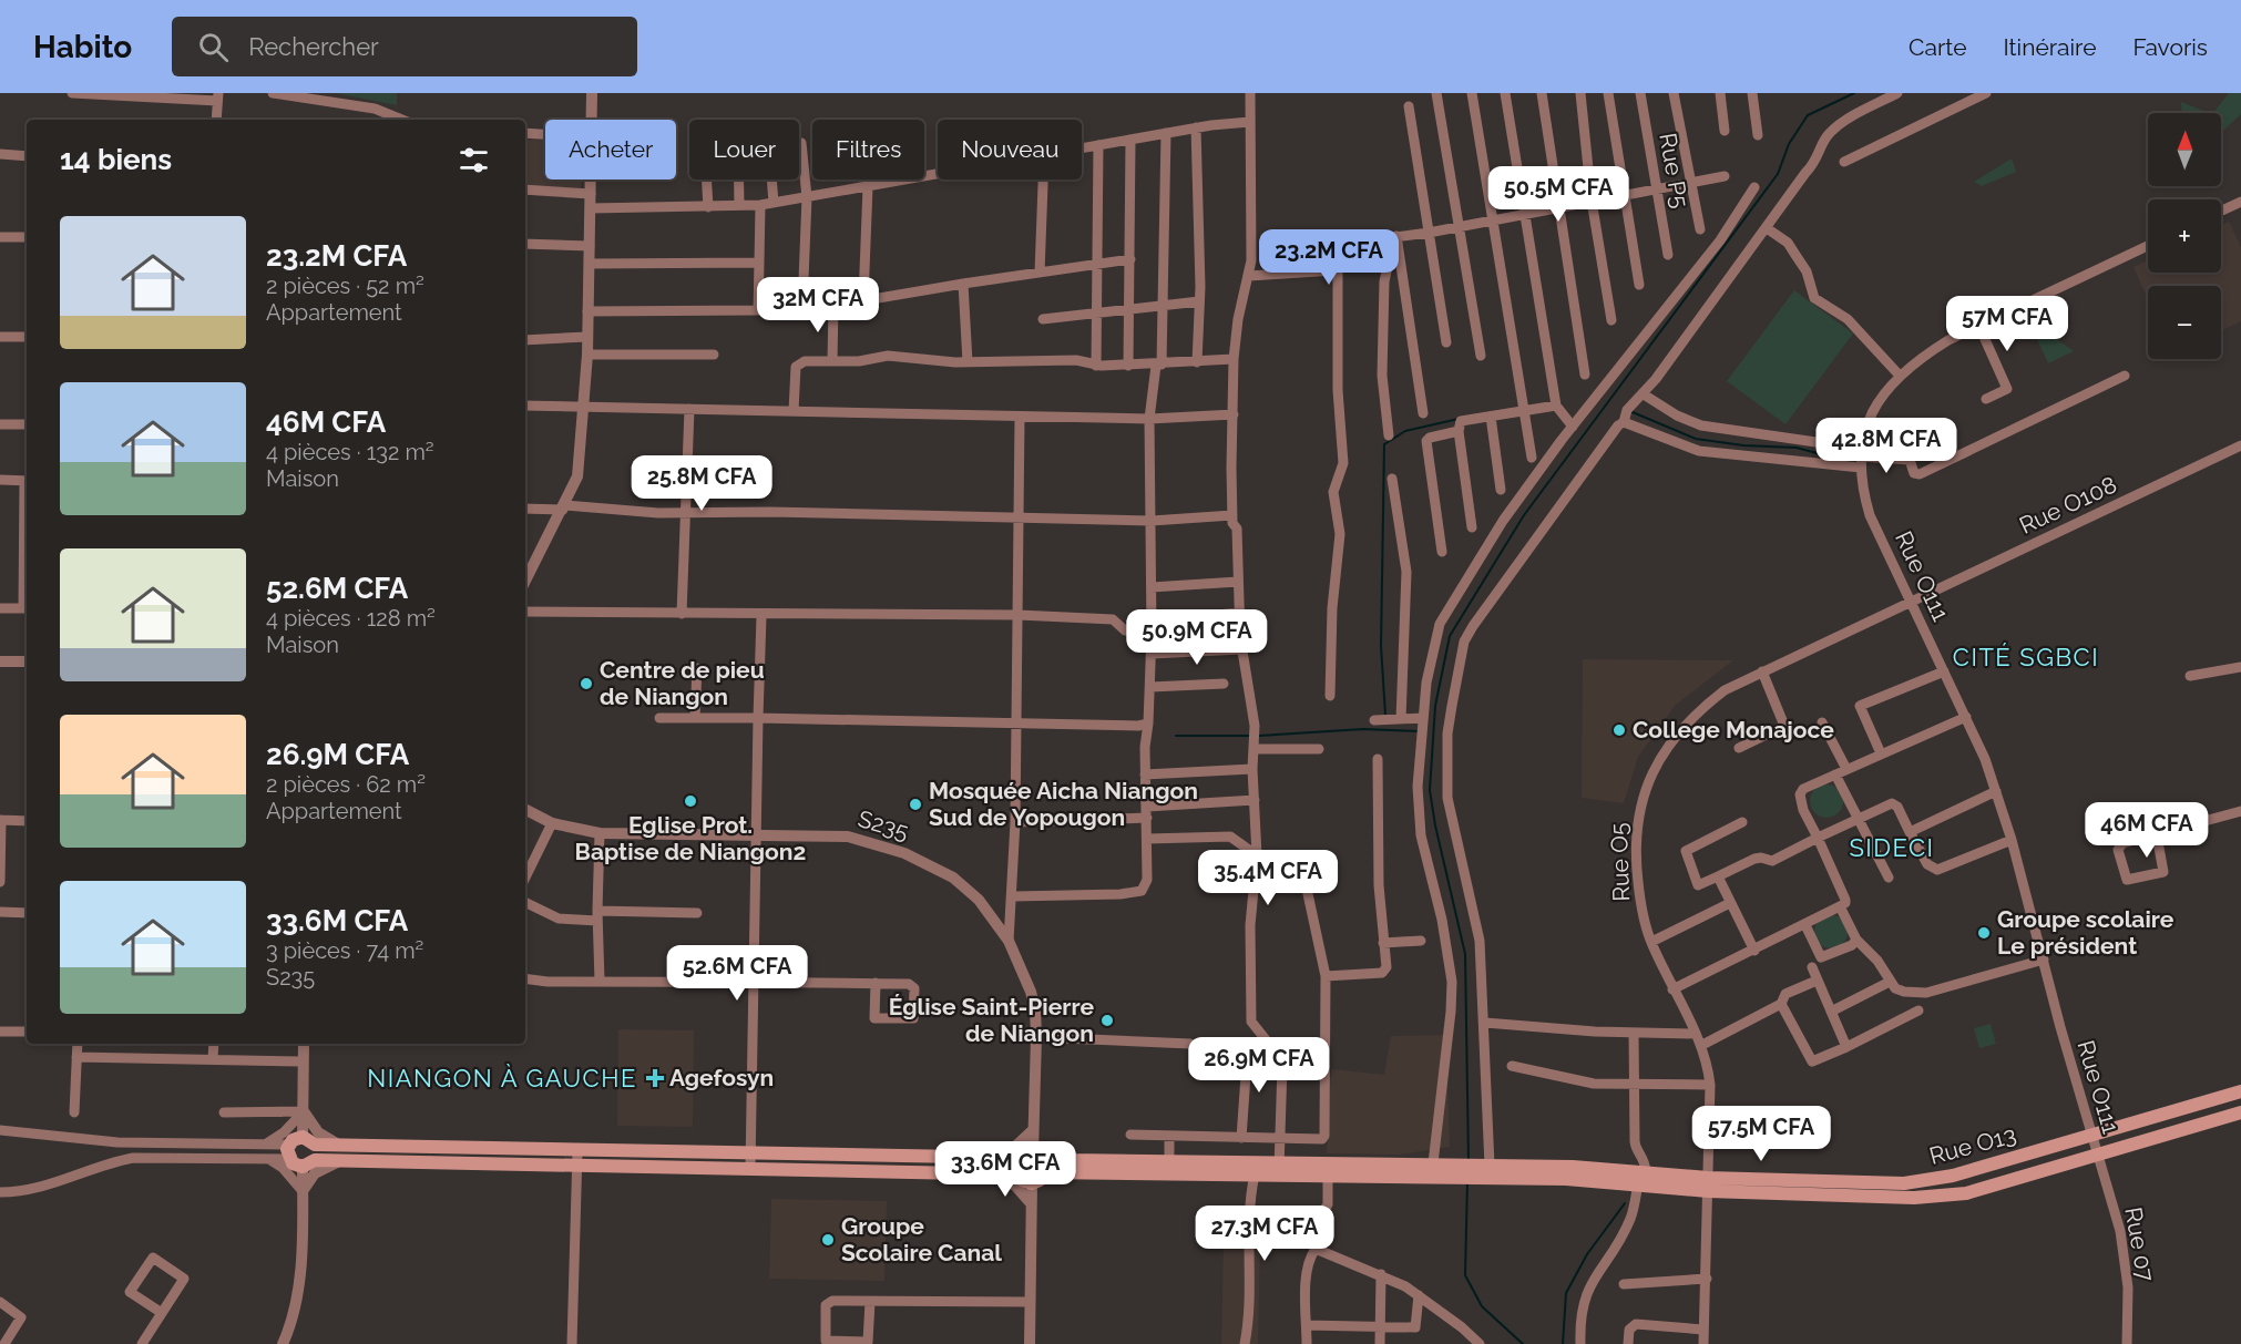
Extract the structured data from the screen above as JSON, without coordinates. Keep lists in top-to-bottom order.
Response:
{
  "streets": {
    "main road": ["Rue O13"],
    "street": [
      "Rue P5",
      "Rue O108",
      "Rue O111",
      "S235",
      "Rue O5",
      "Rue 07"
    ]
  },
  "crossings": [
    ["Rue O108", "Rue O111"],
    ["Rue O108", "Rue O5"],
    ["Rue O111", "Rue O5"],
    ["Rue O111", "Rue O13"],
    ["Rue O111", "Rue 07"],
    ["Rue O5", "Rue O13"],
    ["Rue O13", "Rue 07"]
  ],
  "districts": ["CITÉ SGBCI", "SIDECI", "NIANGON À GAUCHE"],
  "places": {
    "other": [
      "Centre de pieu de Niangon",
      "College Monajoce",
      "Eglise Prot. Baptise de Niangon2",
      "Mosquée Aicha Niangon Sud de Yopougon",
      "Groupe scolaire Le président",
      "Église Saint-Pierre de Niangon",
      "Groupe Scolaire Canal"
    ],
    "health": ["Agefosyn"]
  },
  "north": "top",
  "page": {
    "header": "Habito",
    "search": "Rechercher",
    "nav": ["Carte", "Itinéraire", "Favoris"],
    "map_buttons": ["+", "−"],
    "chip": [
      "Acheter",
      "Louer",
      "Filtres",
      "Nouveau"
    ],
    "heading": "14 biens",
    "price": [
      "50.5M CFA",
      "23.2M CFA",
      "32M CFA",
      "57M CFA",
      "42.8M CFA",
      "25.8M CFA",
      "50.9M CFA",
      "46M CFA",
      "35.4M CFA",
      "52.6M CFA",
      "26.9M CFA",
      "57.5M CFA",
      "33.6M CFA",
      "27.3M CFA"
    ],
    "list": [
      {
        "name": "23.2M CFA",
        "note": "2 pièces · 52 m² · Appartement"
      },
      {
        "name": "46M CFA",
        "note": "4 pièces · 132 m² · Maison"
      },
      {
        "name": "52.6M CFA",
        "note": "4 pièces · 128 m² · Maison"
      },
      {
        "name": "26.9M CFA",
        "note": "2 pièces · 62 m² · Appartement"
      },
      {
        "name": "33.6M CFA",
        "note": "3 pièces · 74 m² · S235"
      }
    ]
  }
}
